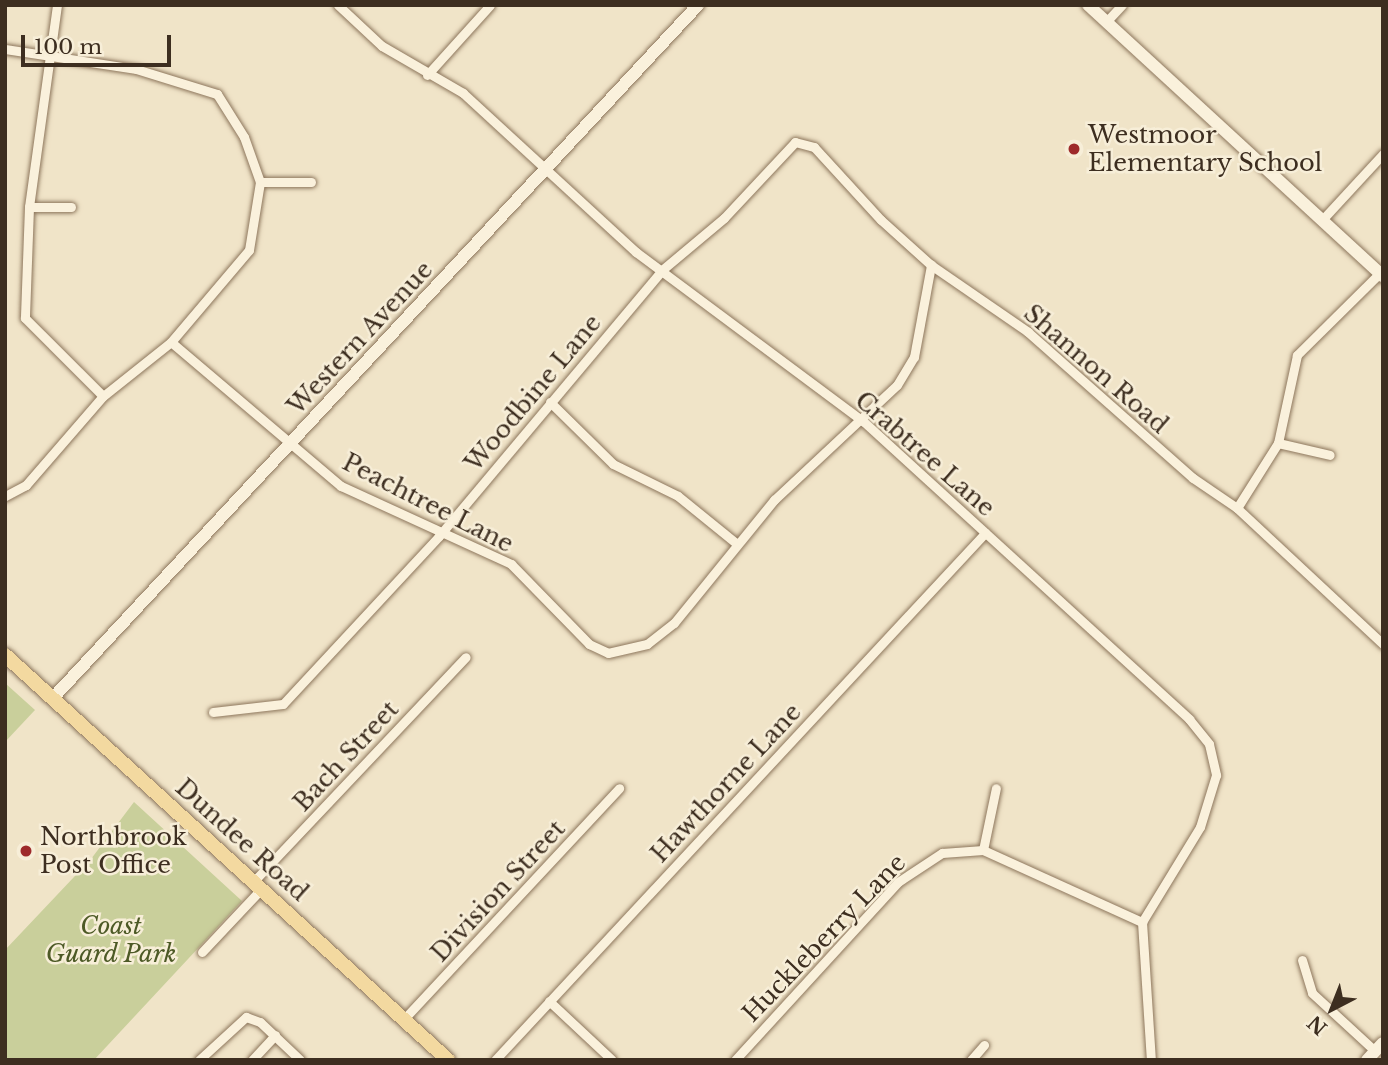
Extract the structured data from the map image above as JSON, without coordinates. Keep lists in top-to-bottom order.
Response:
{
  "streets": {
    "main road": ["Dundee Road"],
    "street": [
      "Western Avenue",
      "Shannon Road",
      "Woodbine Lane",
      "Crabtree Lane",
      "Peachtree Lane",
      "Bach Street",
      "Hawthorne Lane",
      "Division Street",
      "Huckleberry Lane"
    ]
  },
  "crossings": [
    ["Western Avenue", "Crabtree Lane"],
    ["Western Avenue", "Peachtree Lane"],
    ["Western Avenue", "Dundee Road"],
    ["Shannon Road", "Woodbine Lane"],
    ["Shannon Road", "Peachtree Lane"],
    ["Woodbine Lane", "Crabtree Lane"],
    ["Woodbine Lane", "Peachtree Lane"],
    ["Crabtree Lane", "Peachtree Lane"],
    ["Crabtree Lane", "Hawthorne Lane"],
    ["Crabtree Lane", "Huckleberry Lane"],
    ["Bach Street", "Dundee Road"],
    ["Dundee Road", "Division Street"]
  ],
  "parks": ["Coast Guard Park"],
  "places": ["Westmoor Elementary School", "Northbrook Post Office"],
  "scale_bar": "100 m",
  "north": "bottom left"
}
